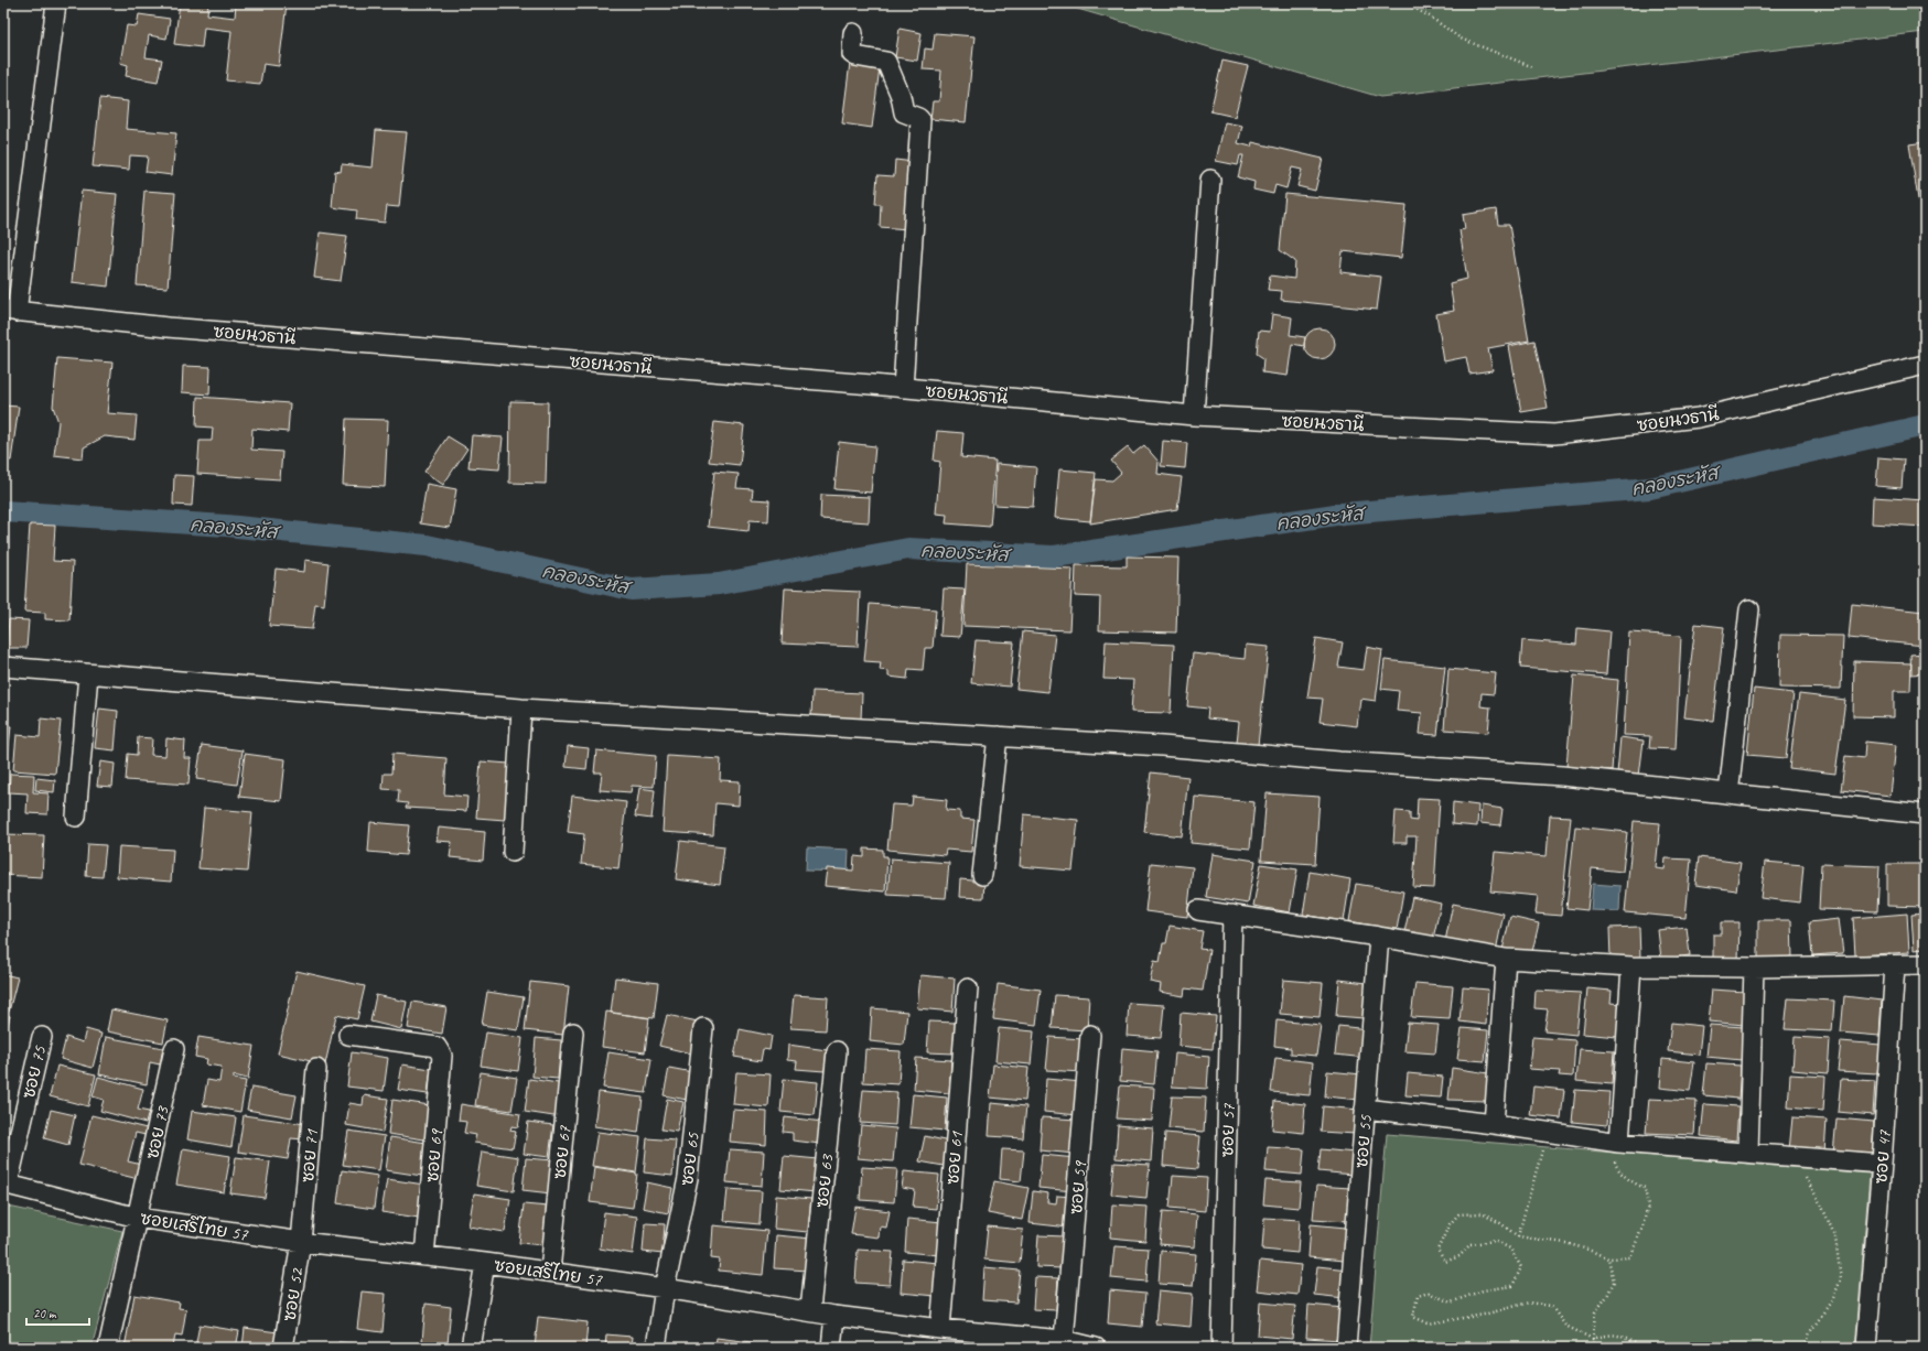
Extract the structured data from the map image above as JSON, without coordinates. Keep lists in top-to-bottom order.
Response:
{
  "streets": {
    "street": [
      "ซอยนวธานี",
      "ซอย 75",
      "ซอย 57",
      "ซอย 73",
      "ซอย 55",
      "ซอย 67",
      "ซอย 71",
      "ซอย 69",
      "ซอย 47",
      "ซอย 61",
      "ซอย 65",
      "ซอย 63",
      "ซอย 59",
      "ซอยเสรีไทย 57",
      "ซอย 52"
    ]
  },
  "crossings": [
    ["ซอย 75", "ซอยเสรีไทย 57"],
    ["ซอย 73", "ซอยเสรีไทย 57"],
    ["ซอย 67", "ซอยเสรีไทย 57"],
    ["ซอย 71", "ซอยเสรีไทย 57"],
    ["ซอย 71", "ซอย 52"],
    ["ซอย 69", "ซอยเสรีไทย 57"],
    ["ซอย 61", "ซอยเสรีไทย 57"],
    ["ซอย 65", "ซอยเสรีไทย 57"],
    ["ซอย 63", "ซอยเสรีไทย 57"],
    ["ซอย 59", "ซอยเสรีไทย 57"],
    ["ซอยเสรีไทย 57", "ซอย 52"]
  ],
  "water": ["คลองระหัส"],
  "scale_bar": "20 m"
}
